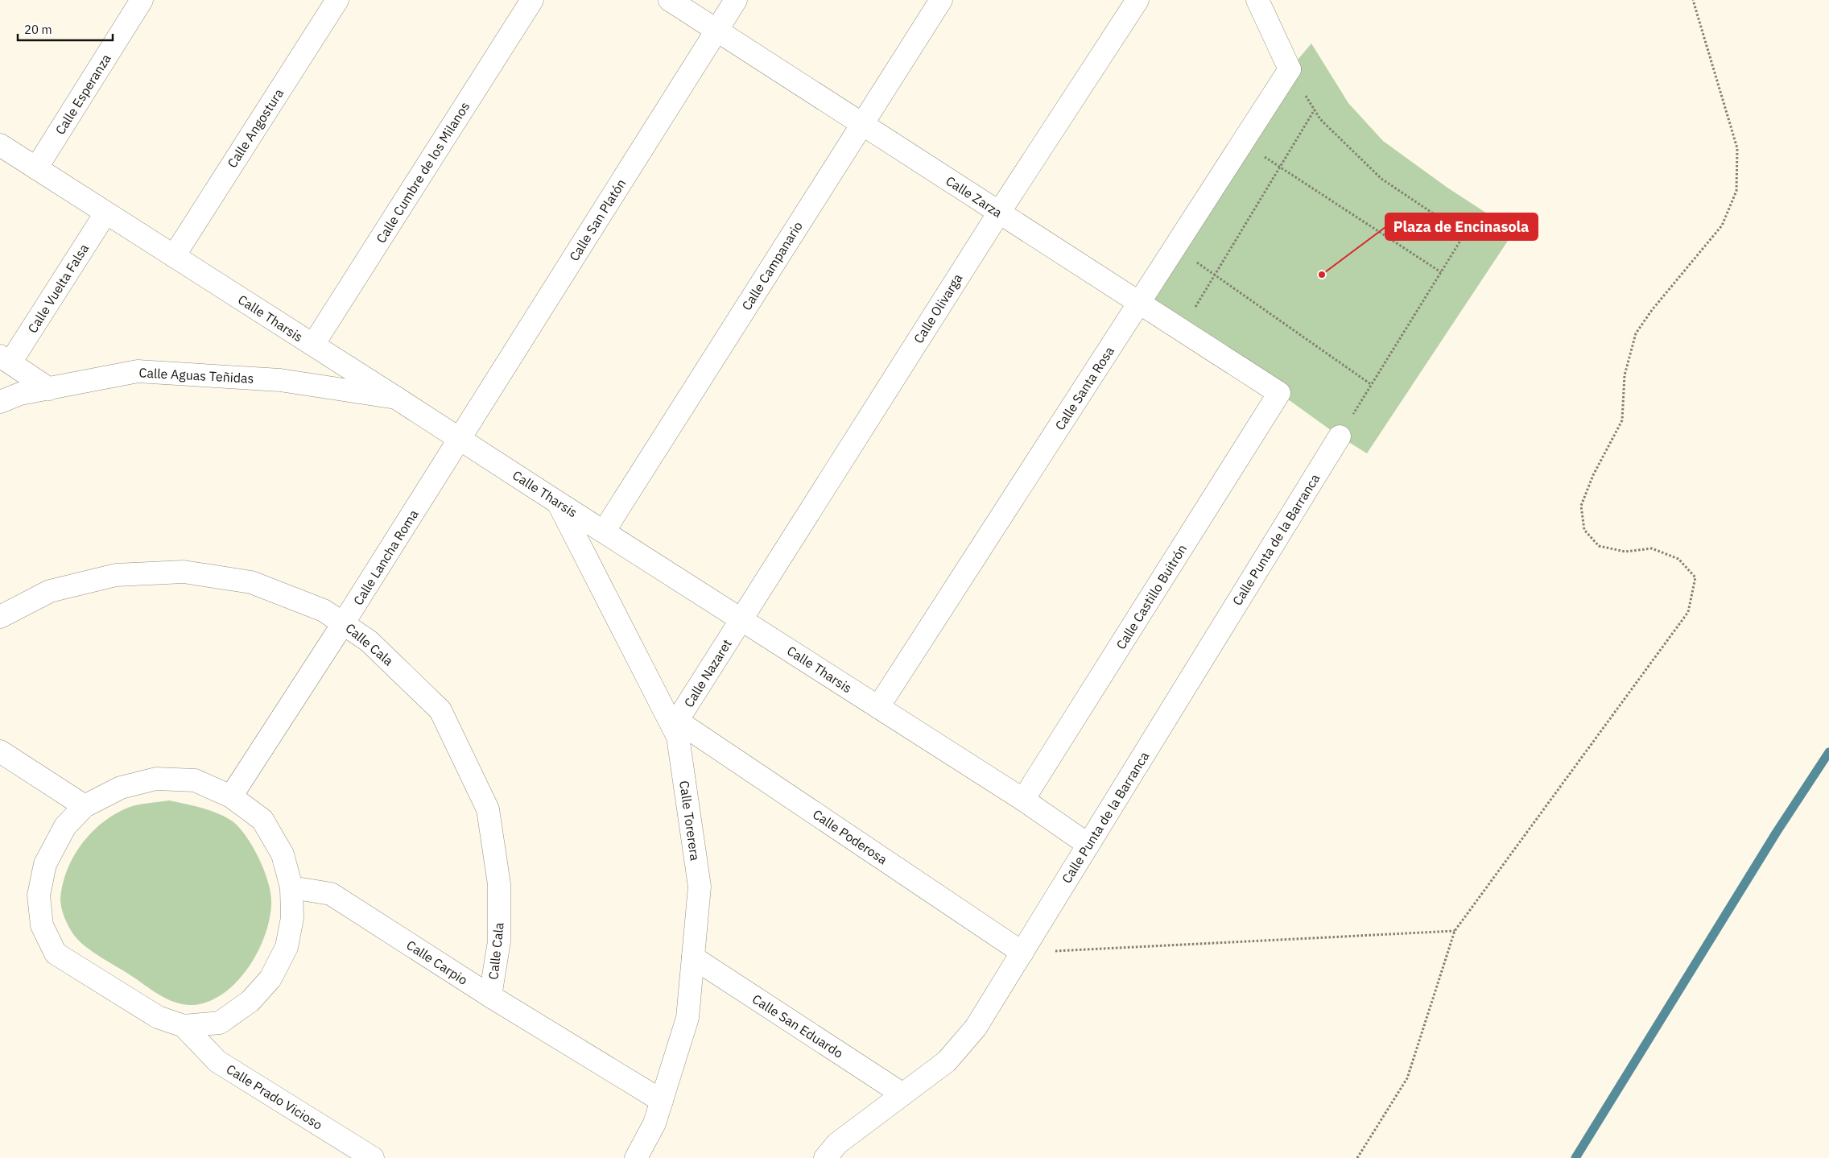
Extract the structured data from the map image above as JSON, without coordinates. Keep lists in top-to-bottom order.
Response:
{
  "streets": {
    "street": [
      "Calle Esperanza",
      "Calle Angostura",
      "Calle Cumbre de los Milanos",
      "Calle Zarza",
      "Calle San Platón",
      "Calle Campanario",
      "Calle Vuelta Falsa",
      "Calle Olivarga",
      "Calle Tharsis",
      "Calle Aguas Teñidas",
      "Calle Santa Rosa",
      "Calle Punta de la Barranca",
      "Calle Lancha Roma",
      "Calle Castillo Buitrón",
      "Calle Cala",
      "Calle Nazaret",
      "Calle Torerera",
      "Calle Poderosa",
      "Calle Carpio",
      "Calle San Eduardo",
      "Calle Prado Vicioso"
    ]
  },
  "crossings": [
    ["Calle Esperanza", "Calle Tharsis"],
    ["Calle Angostura", "Calle Tharsis"],
    ["Calle Cumbre de los Milanos", "Calle Tharsis"],
    ["Calle Zarza", "Calle San Platón"],
    ["Calle Zarza", "Calle Campanario"],
    ["Calle Zarza", "Calle Olivarga"],
    ["Calle Zarza", "Calle Santa Rosa"],
    ["Calle Zarza", "Calle Castillo Buitrón"],
    ["Calle San Platón", "Calle Tharsis"],
    ["Calle San Platón", "Calle Lancha Roma"],
    ["Calle Campanario", "Calle Tharsis"],
    ["Calle Vuelta Falsa", "Calle Tharsis"],
    ["Calle Olivarga", "Calle Tharsis"],
    ["Calle Olivarga", "Calle Nazaret"],
    ["Calle Tharsis", "Calle Aguas Teñidas"],
    ["Calle Tharsis", "Calle Santa Rosa"],
    ["Calle Tharsis", "Calle Punta de la Barranca"],
    ["Calle Tharsis", "Calle Lancha Roma"],
    ["Calle Tharsis", "Calle Castillo Buitrón"],
    ["Calle Tharsis", "Calle Nazaret"],
    ["Calle Tharsis", "Calle Torerera"],
    ["Calle Punta de la Barranca", "Calle Poderosa"],
    ["Calle Punta de la Barranca", "Calle San Eduardo"],
    ["Calle Lancha Roma", "Calle Cala"],
    ["Calle Cala", "Calle Carpio"],
    ["Calle Nazaret", "Calle Torerera"],
    ["Calle Nazaret", "Calle Poderosa"],
    ["Calle Torerera", "Calle Poderosa"],
    ["Calle Torerera", "Calle Carpio"],
    ["Calle Torerera", "Calle San Eduardo"]
  ],
  "places": ["Plaza de Encinasola"],
  "scale_bar": "20 m"
}
